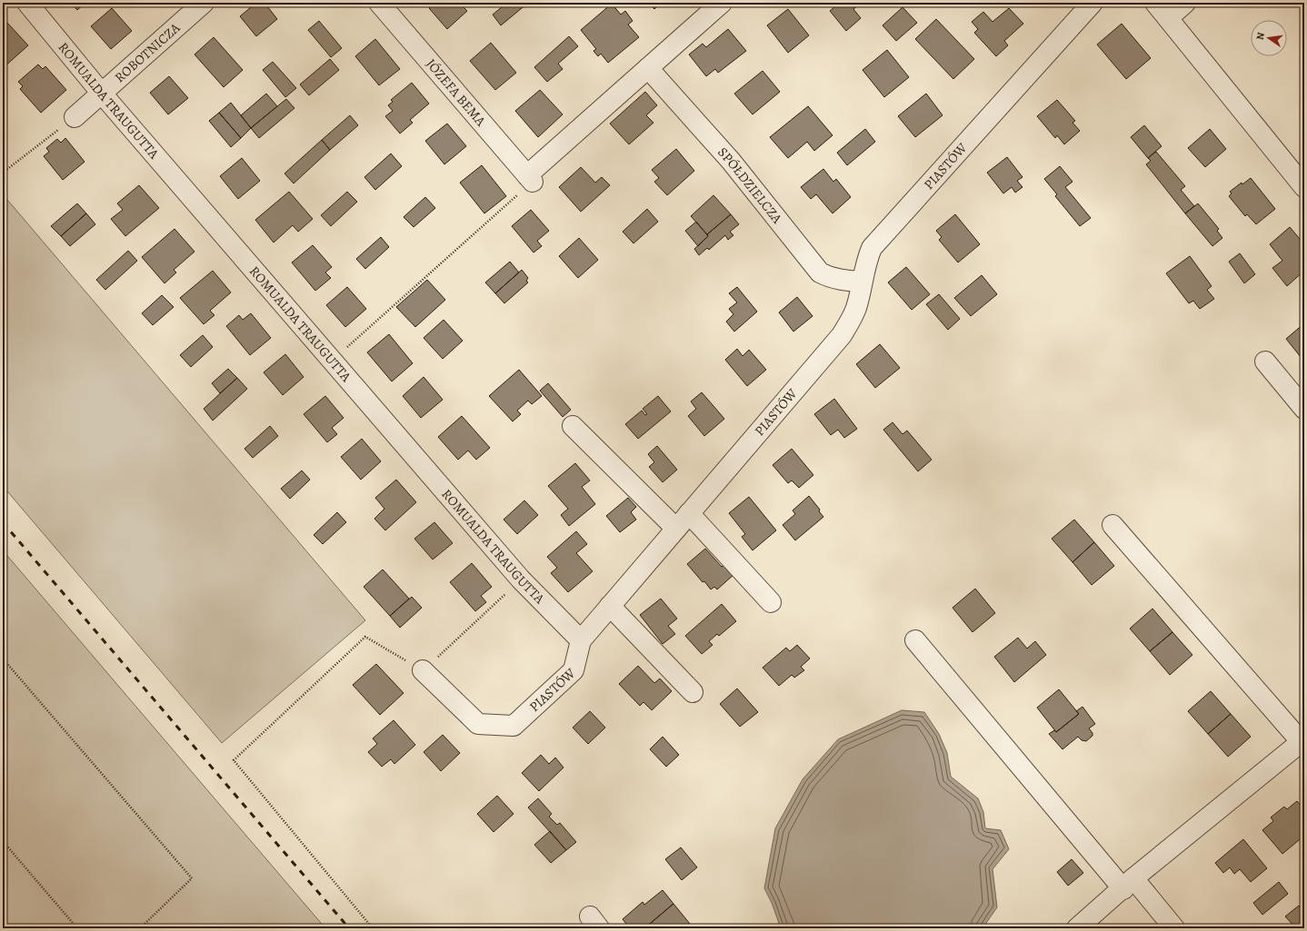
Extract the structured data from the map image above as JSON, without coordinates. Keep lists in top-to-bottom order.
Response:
{
  "streets": {
    "street": [
      "ROBOTNICZA",
      "JÓZEFA BEMA",
      "ROMUALDA TRAUGUTTA",
      "PIASTÓW",
      "SPÓŁDZIELCZA"
    ]
  },
  "crossings": [
    ["ROBOTNICZA", "ROMUALDA TRAUGUTTA"],
    ["ROMUALDA TRAUGUTTA", "PIASTÓW"],
    ["PIASTÓW", "SPÓŁDZIELCZA"]
  ],
  "north": "left"
}
